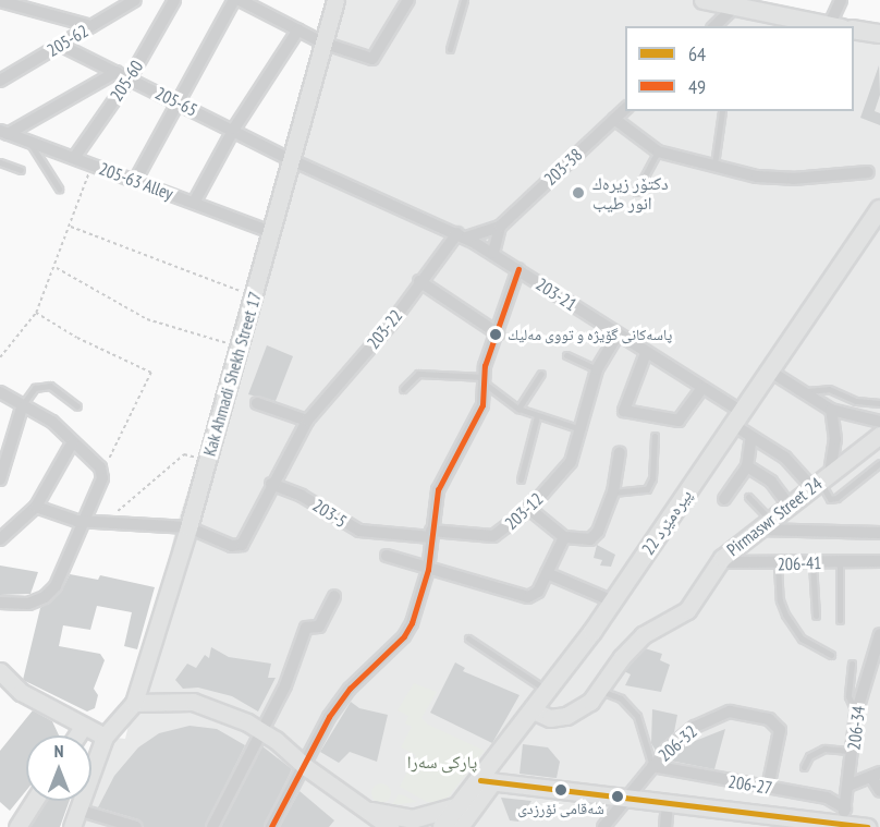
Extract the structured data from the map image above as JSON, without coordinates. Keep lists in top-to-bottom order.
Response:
{
  "streets": {
    "main road": ["Kak Ahmadi Shekh Street 17", "Pirmaswr Street 24", "22 پیرەمێرد"],
    "street": [
      "205-62",
      "205-60",
      "205-65",
      "203-38",
      "205-63 Alley",
      "203-21",
      "203-22",
      "203-12",
      "203-5",
      "206-41",
      "206-34",
      "206-32",
      "206-27"
    ]
  },
  "crossings": [
    ["205-62", "205-65"],
    ["205-60", "205-65"],
    ["205-60", "205-63 Alley"],
    ["205-65", "203-21"],
    ["205-65", "Kak Ahmadi Shekh Street 17"],
    ["203-38", "203-21"],
    ["203-38", "203-22"],
    ["205-63 Alley", "Kak Ahmadi Shekh Street 17"],
    ["203-21", "203-22"],
    ["203-21", "Kak Ahmadi Shekh Street 17"],
    ["203-21", "203-12"],
    ["203-21", "Pirmaswr Street 24"],
    ["203-21", "22 پیرەمێرد"],
    ["203-22", "Kak Ahmadi Shekh Street 17"],
    ["203-22", "203-5"],
    ["203-12", "203-5"],
    ["Pirmaswr Street 24", "22 پیرەمێرد"],
    ["Pirmaswr Street 24", "206-41"],
    ["206-34", "206-27"],
    ["206-32", "206-27"]
  ],
  "parks": ["پارکی سەرا"],
  "places": ["دکتۆر زیرەك انور طیب", "پاسەکانی گۆیژە و تووی مەلیك", "شەقامی ئۆرزدی"],
  "lines": ["transit line 49", "transit line 64"],
  "legend": ["64", "49"],
  "north": "top"
}
